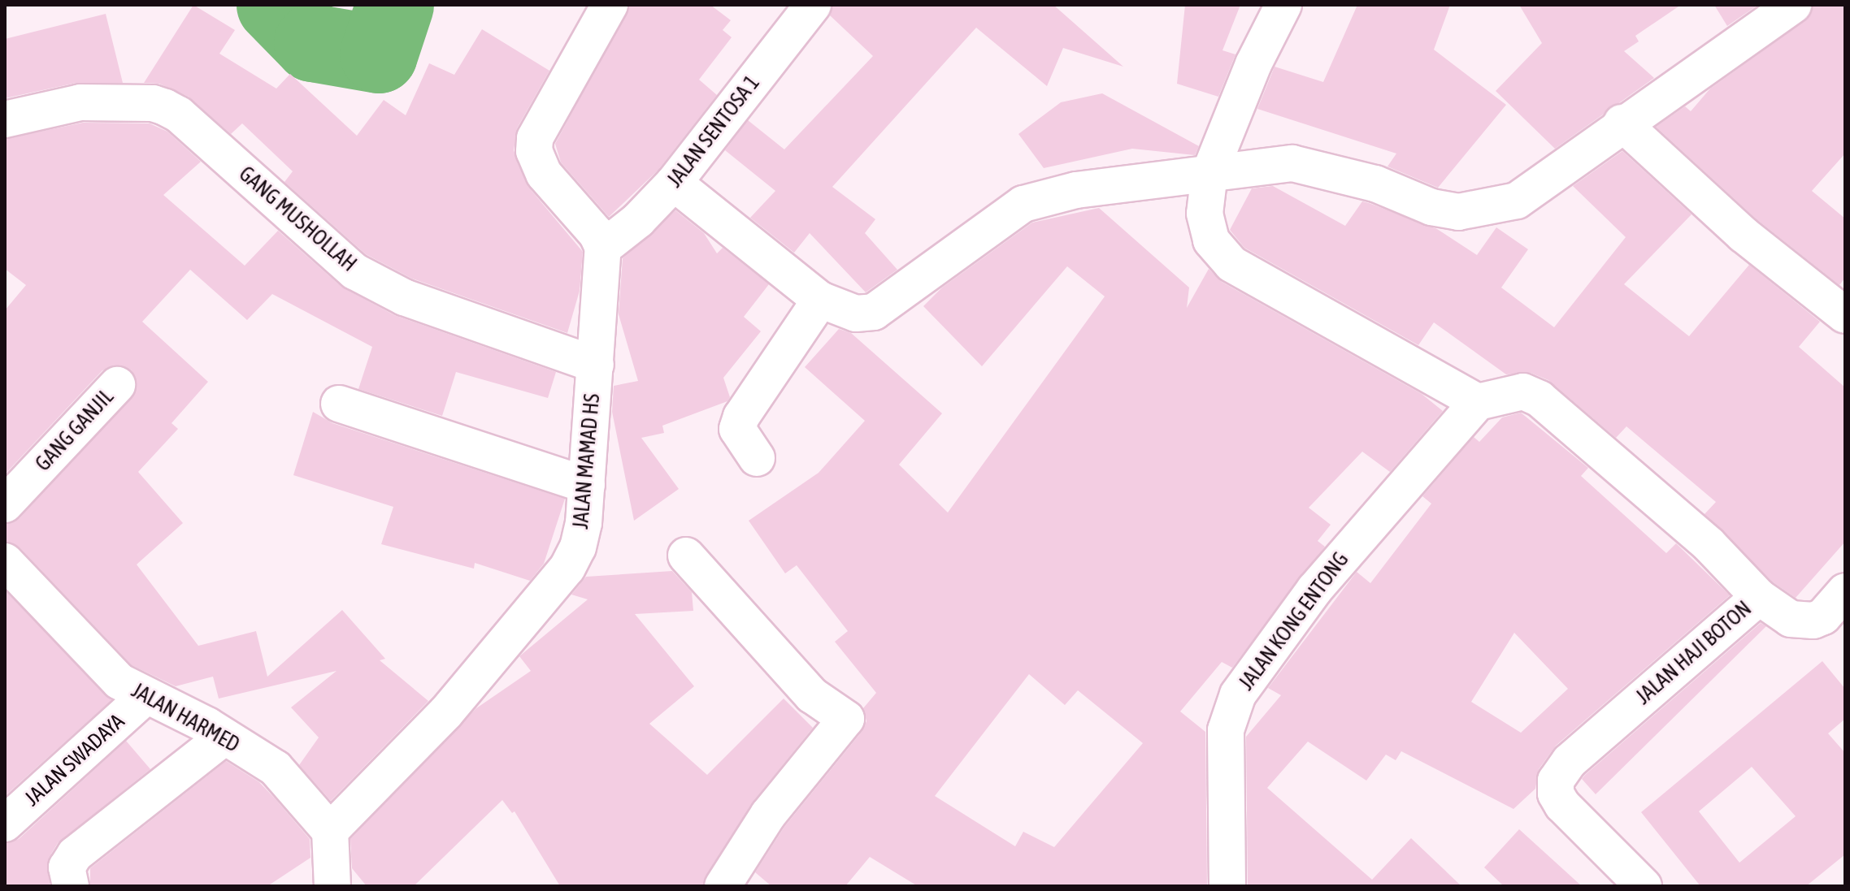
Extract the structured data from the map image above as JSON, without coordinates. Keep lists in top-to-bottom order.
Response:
{
  "streets": {
    "street": [
      "JALAN SENTOSA 1",
      "GANG MUSHOLLAH",
      "GANG GANJIL",
      "JALAN MAMAD HS",
      "JALAN KONG ENTONG",
      "JALAN HAJI BOTON",
      "JALAN HARMED",
      "JALAN SWADAYA"
    ]
  },
  "crossings": [
    ["JALAN SENTOSA 1", "JALAN MAMAD HS"],
    ["GANG MUSHOLLAH", "JALAN MAMAD HS"],
    ["JALAN MAMAD HS", "JALAN HARMED"],
    ["JALAN KONG ENTONG", "JALAN HAJI BOTON"],
    ["JALAN HARMED", "JALAN SWADAYA"]
  ]
}
